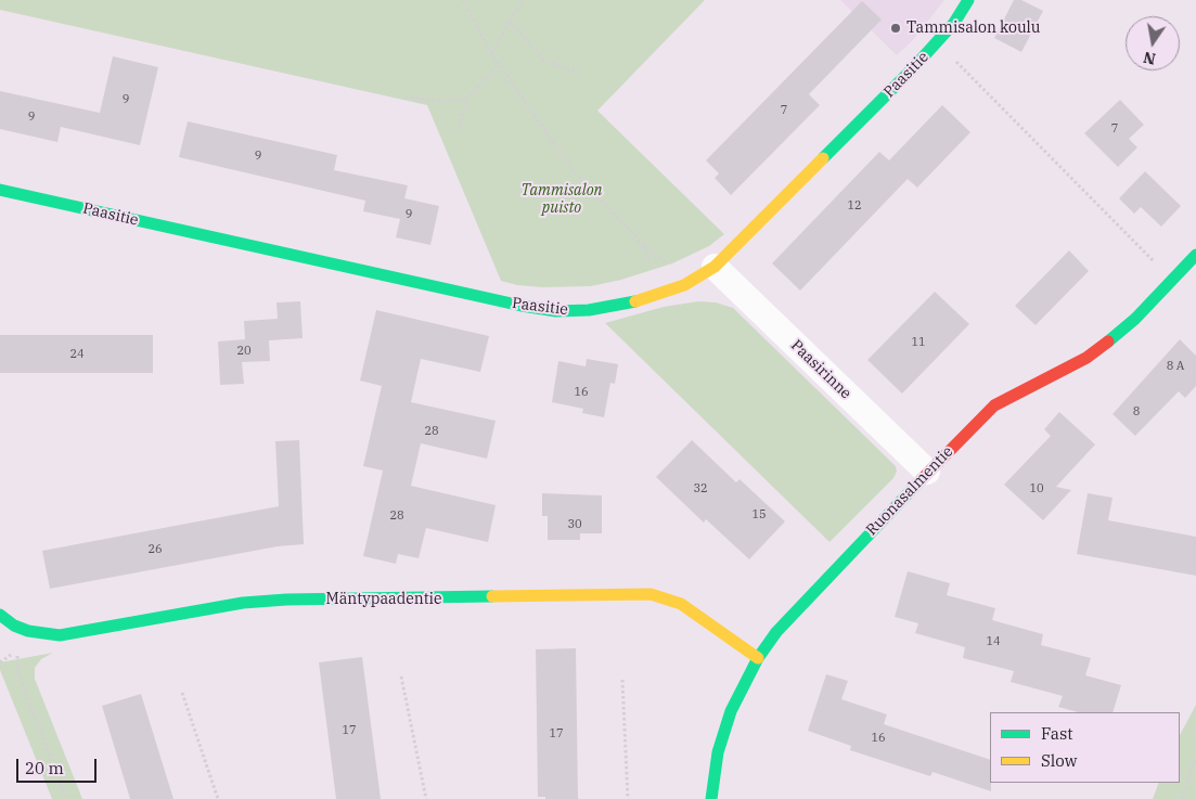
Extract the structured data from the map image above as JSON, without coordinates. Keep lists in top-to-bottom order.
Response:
{
  "streets": {
    "street": [
      "Paasitie",
      "Paasirinne",
      "Ruonasalmentie",
      "Mäntypaadentie"
    ]
  },
  "crossings": [
    ["Paasitie", "Paasirinne"],
    ["Paasirinne", "Ruonasalmentie"],
    ["Ruonasalmentie", "Mäntypaadentie"]
  ],
  "parks": ["Tammisalon puisto"],
  "places": ["Tammisalon koulu"],
  "house_numbers": [
    "9",
    "7",
    "9",
    "7",
    "9",
    "12",
    "9",
    "11",
    "20",
    "24",
    "8 A",
    "16",
    "8",
    "28",
    "32",
    "10",
    "15",
    "28",
    "30",
    "26",
    "14",
    "17",
    "17",
    "16"
  ],
  "legend": ["Fast", "Slow"],
  "scale_bar": "20 m",
  "north": "bottom"
}
